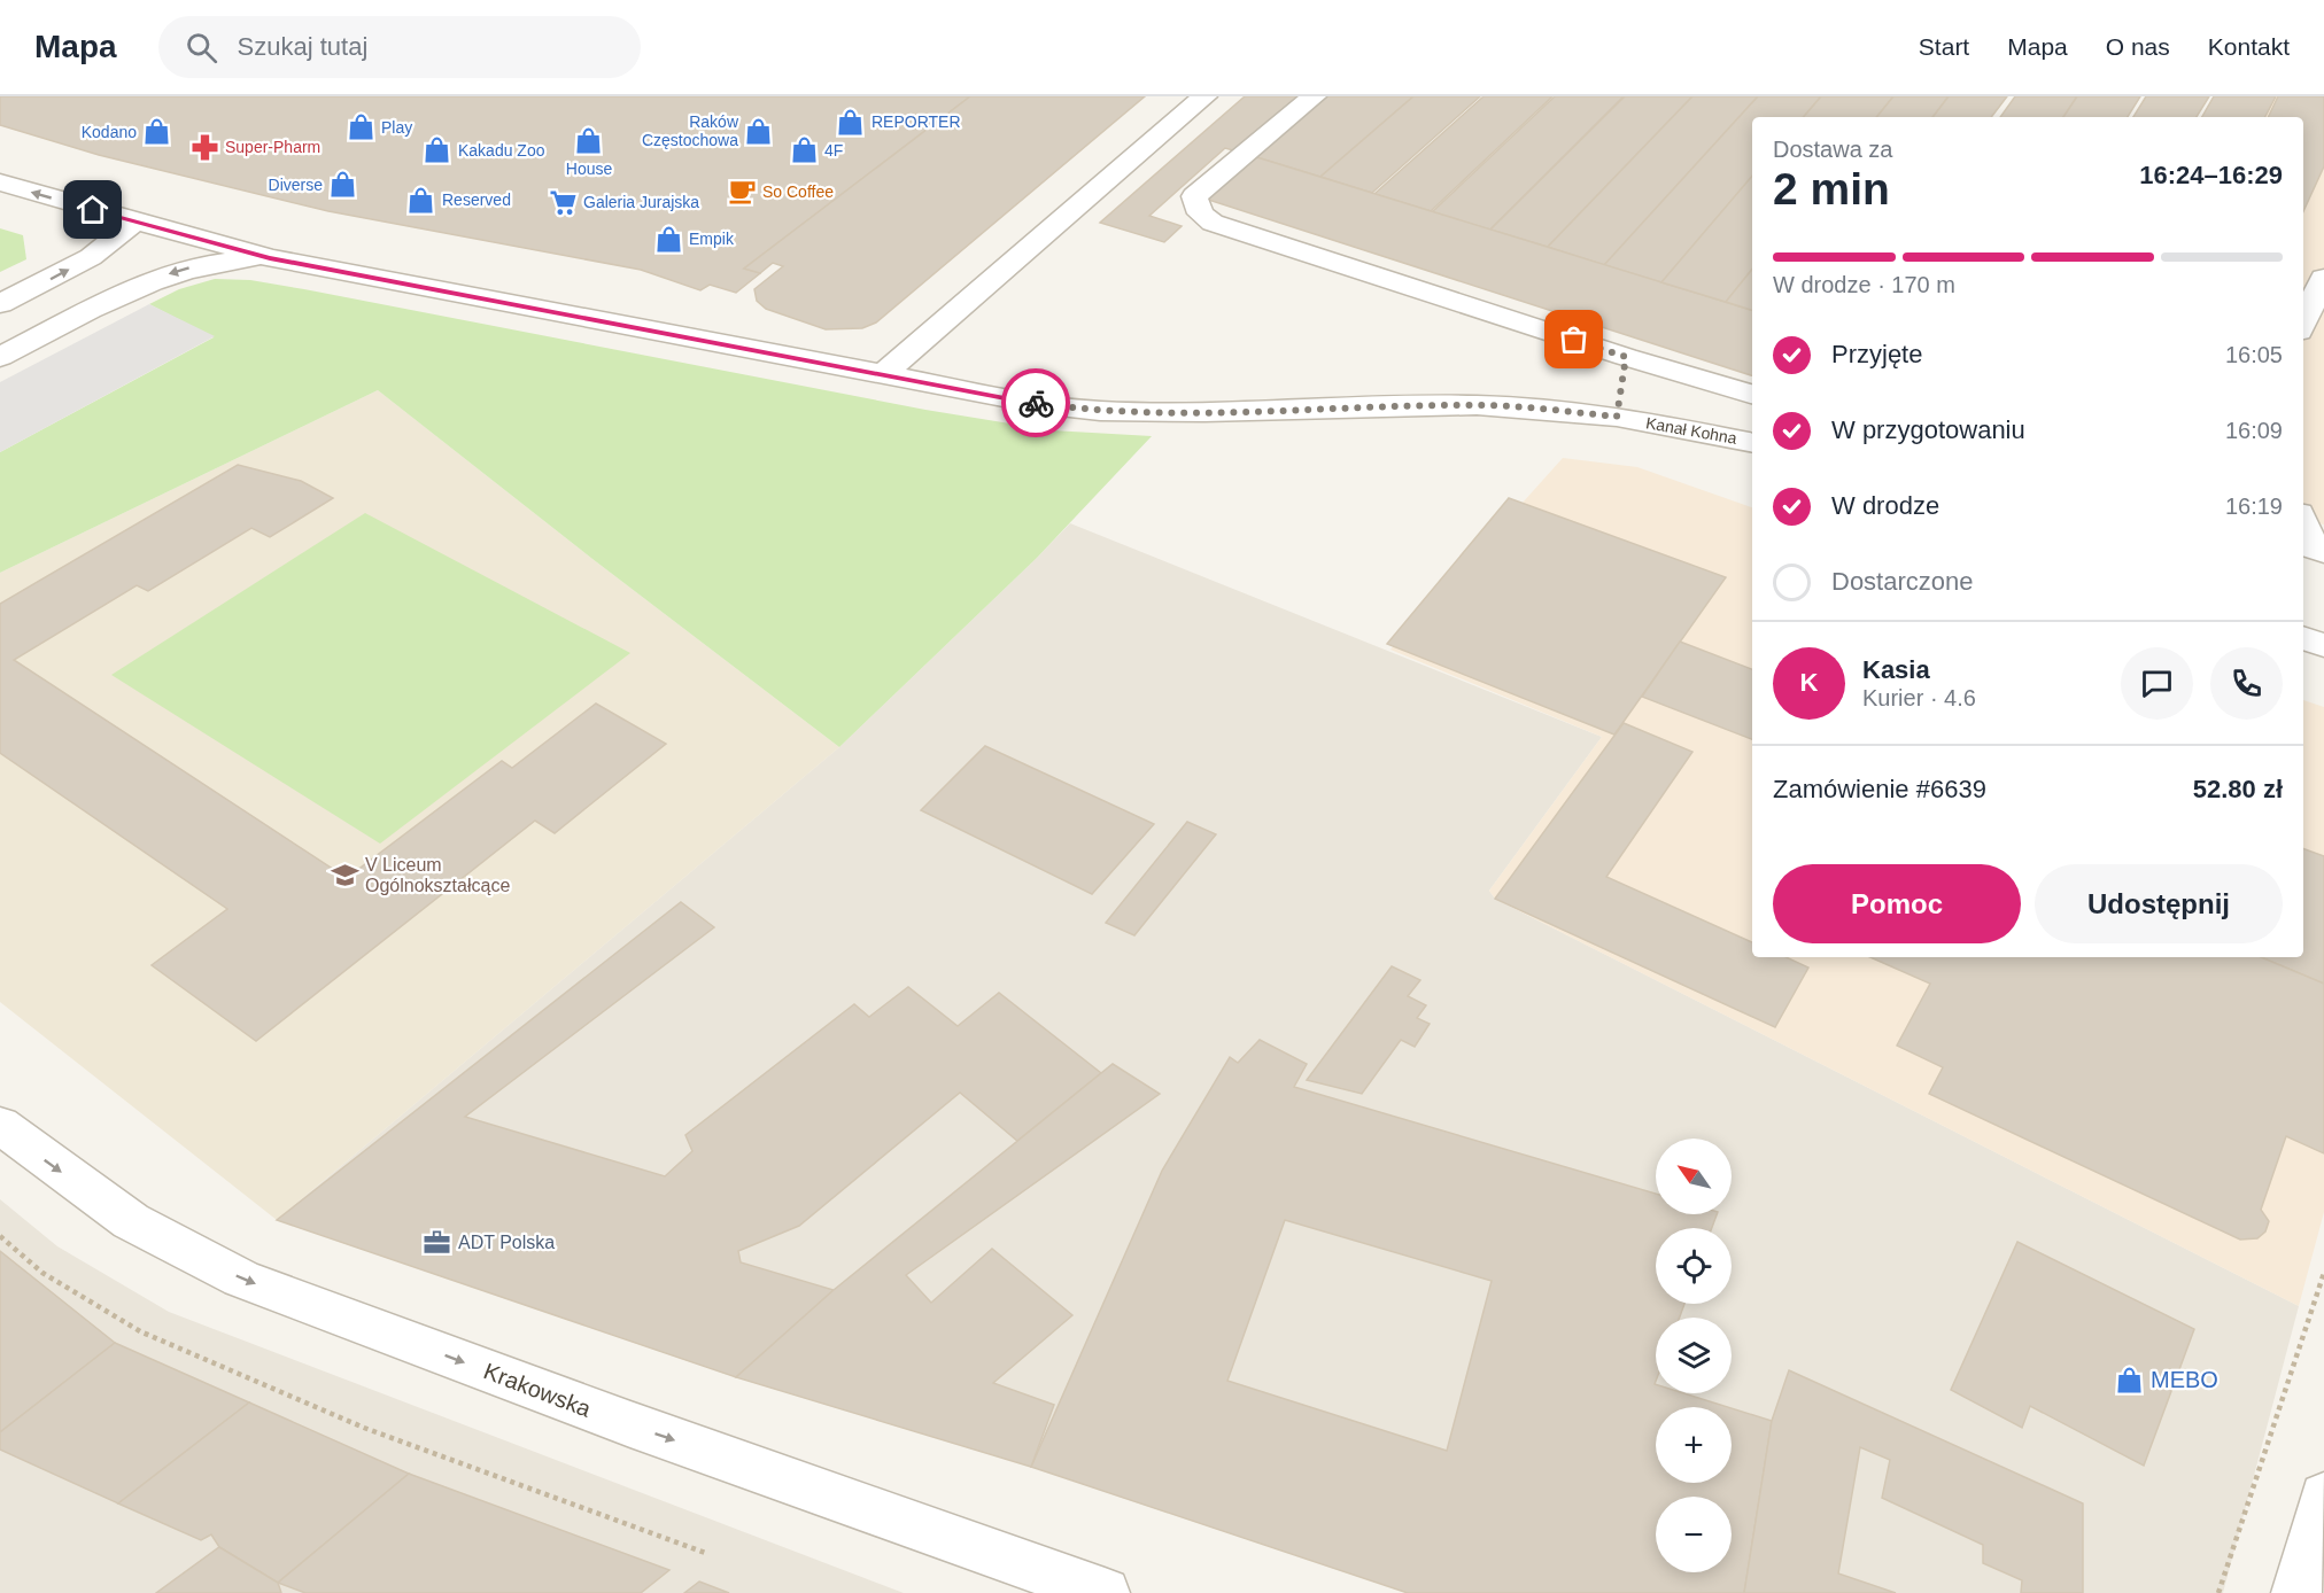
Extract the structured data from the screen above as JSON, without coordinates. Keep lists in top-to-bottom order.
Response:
{
  "streets": {
    "street": ["Kanał Kohna", "Krakowska"]
  },
  "one_way": ["Krakowska"],
  "places": {
    "shop": [
      "REPORTER",
      "Play",
      "Raków Częstochowa",
      "Kodano",
      "House",
      "Kakadu Zoo",
      "4F",
      "Diverse",
      "Reserved",
      "Empik",
      "MEBO"
    ],
    "pharmacy": ["Super-Pharm"],
    "cafe": ["So Coffee"],
    "supermarket": ["Galeria Jurajska"],
    "school or university": ["V Liceum Ogólnokształcące"],
    "office": ["ADT Polska"]
  },
  "north": "top left",
  "page": {
    "header": "Mapa",
    "search": "Szukaj tutaj",
    "nav": [
      "Start",
      "Mapa",
      "O nas",
      "Kontakt"
    ],
    "heading": ["2 min", "Dostawa za", "16:24–16:29"],
    "panel": [
      "Kasia",
      "Kurier · 4.6",
      "Zamówienie #6639",
      "52.80 zł"
    ],
    "bar": "W drodze · 170 m",
    "list": [
      ["Przyjęte", "16:05"],
      ["W przygotowaniu", "16:09"],
      ["W drodze", "16:19"],
      "Dostarczone"
    ],
    "round": "K",
    "buttons": ["Pomoc", "Udostępnij"],
    "map_buttons": ["+", "−"]
  }
}
